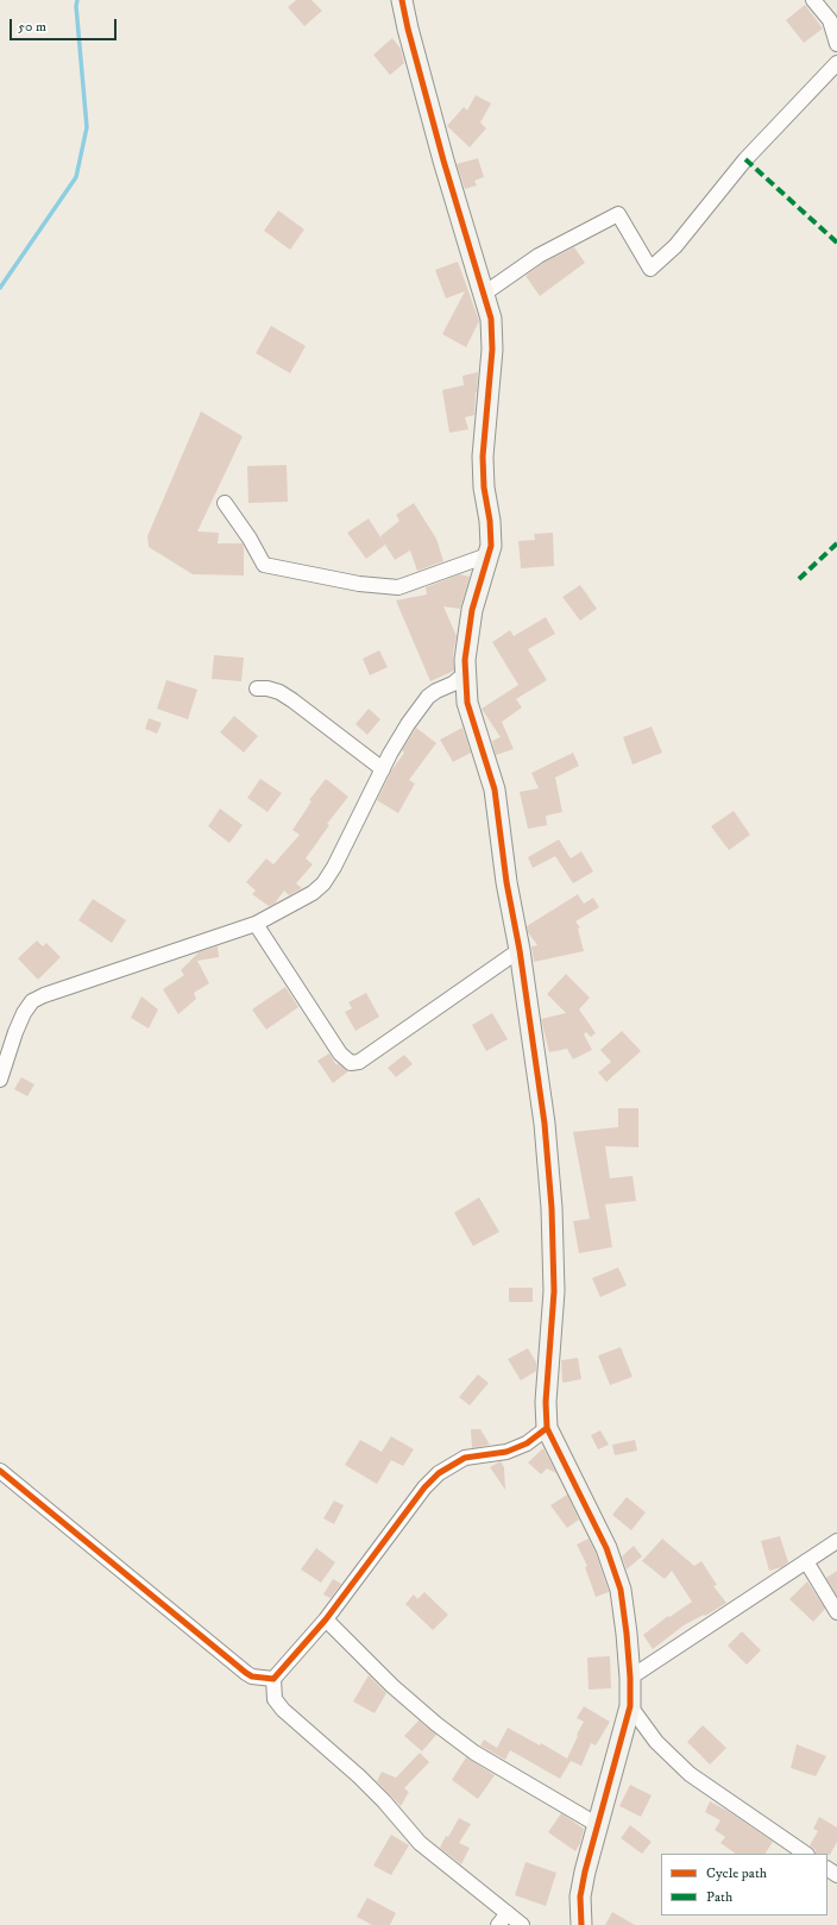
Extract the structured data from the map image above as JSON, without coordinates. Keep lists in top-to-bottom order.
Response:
{
  "legend": ["Cycle path", "Path"],
  "scale_bar": "50 m"
}
